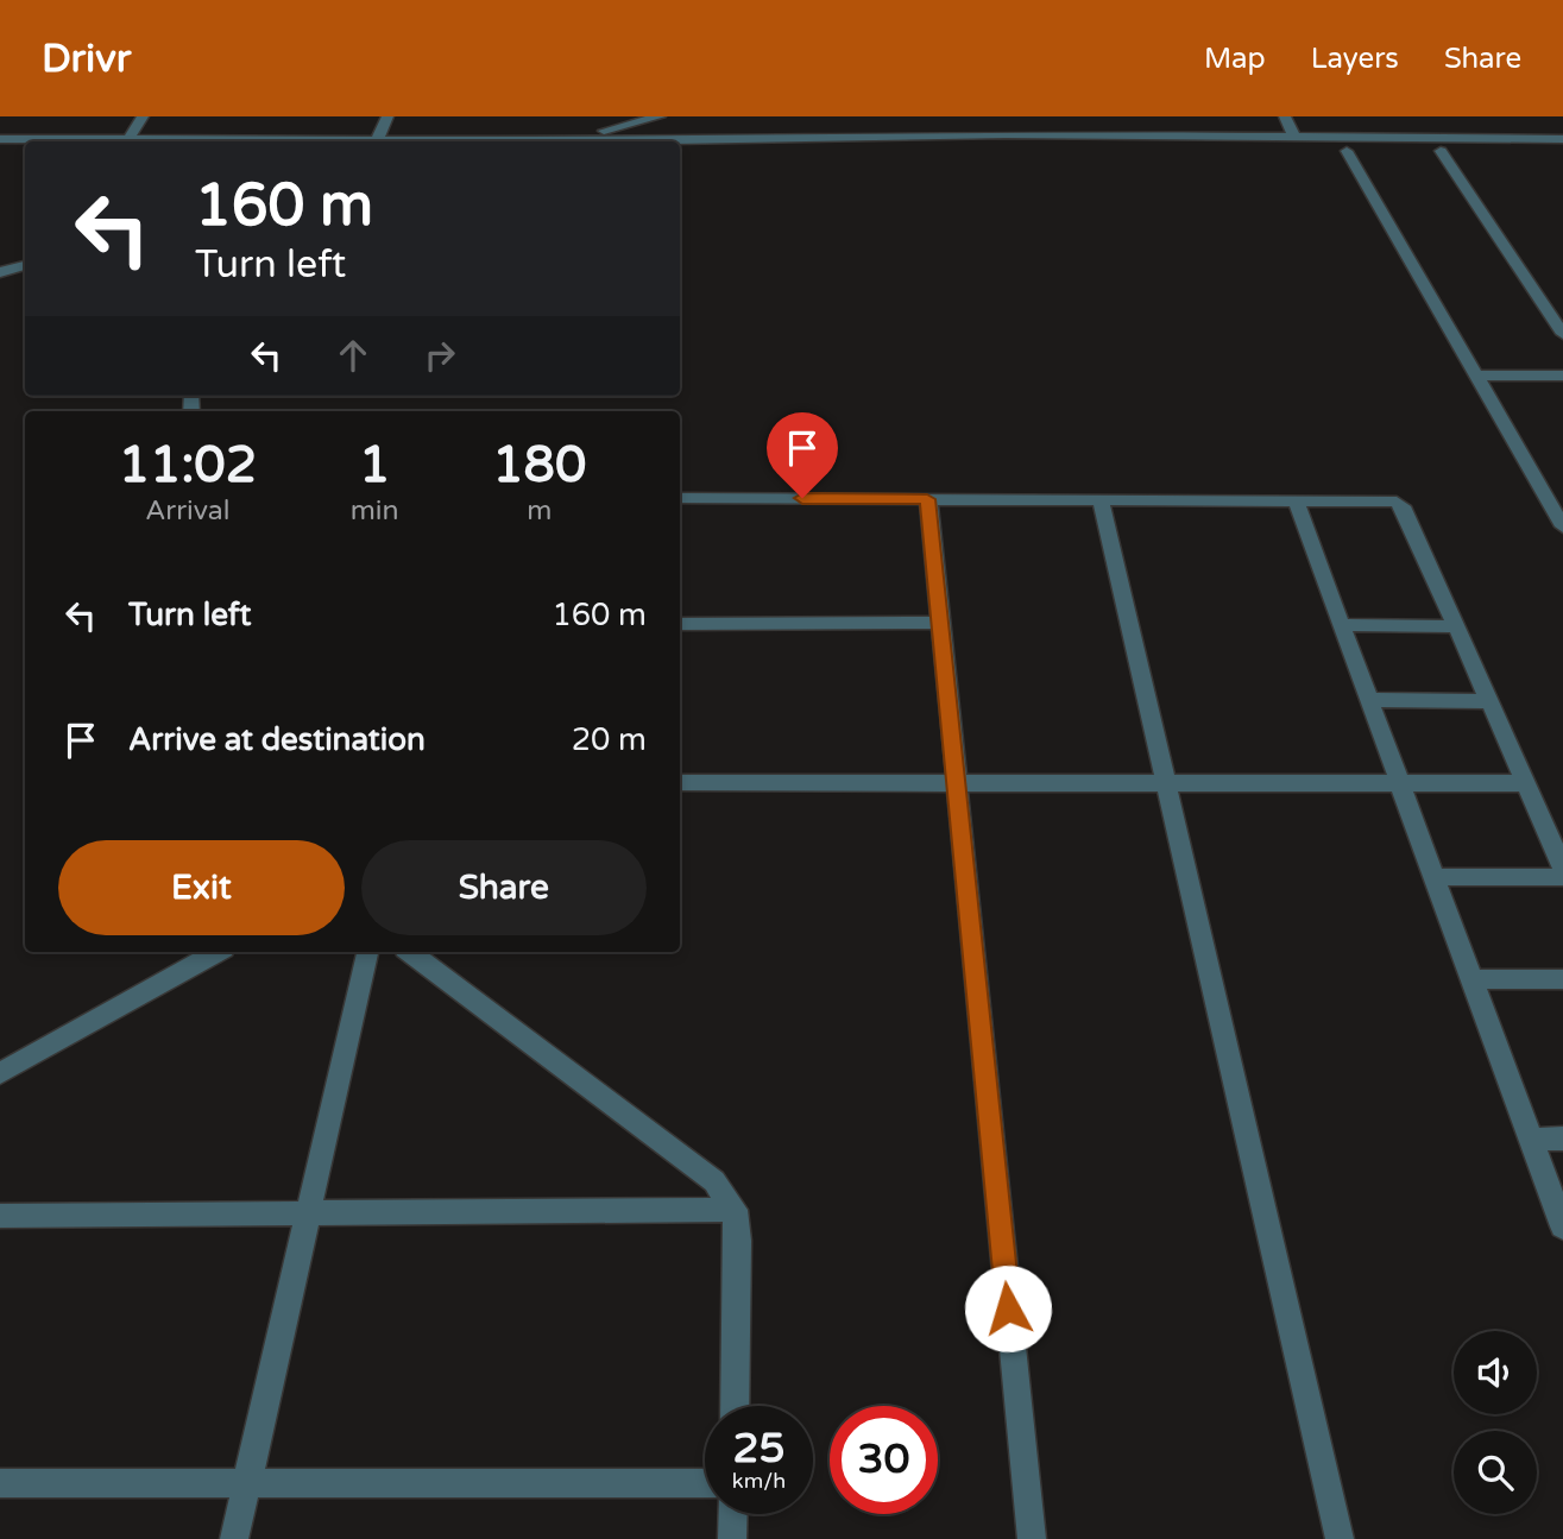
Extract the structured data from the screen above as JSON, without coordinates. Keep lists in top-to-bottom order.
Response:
{
  "page": {
    "header": "Drivr",
    "nav": ["Map", "Layers", "Share"],
    "turn": ["160 m", "Turn left"],
    "eta": [
      "11:02",
      "Arrival",
      "1",
      "min",
      "180",
      "m"
    ],
    "list": [
      {
        "name": "Turn left",
        "value": "160 m"
      },
      {
        "name": "Arrive at destination",
        "value": "20 m"
      }
    ],
    "buttons": ["Exit", "Share"],
    "speed": "25 km/h",
    "limit": "30"
  }
}
